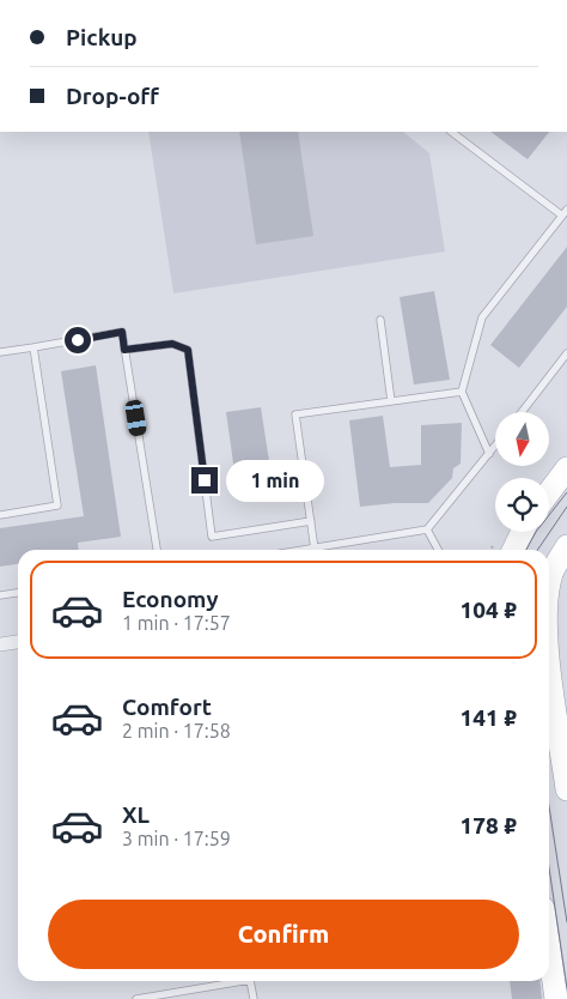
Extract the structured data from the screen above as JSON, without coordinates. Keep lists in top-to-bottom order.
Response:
{
  "north": "bottom",
  "page": {
    "banner": ["Pickup", "Drop-off"],
    "bubble": "1 min",
    "list": [
      {
        "name": "Economy",
        "note": "1 min · 17:57",
        "value": "104 ₽"
      },
      {
        "name": "Comfort",
        "note": "2 min · 17:58",
        "value": "141 ₽"
      },
      {
        "name": "XL",
        "note": "3 min · 17:59",
        "value": "178 ₽"
      }
    ],
    "buttons": "Confirm"
  }
}
